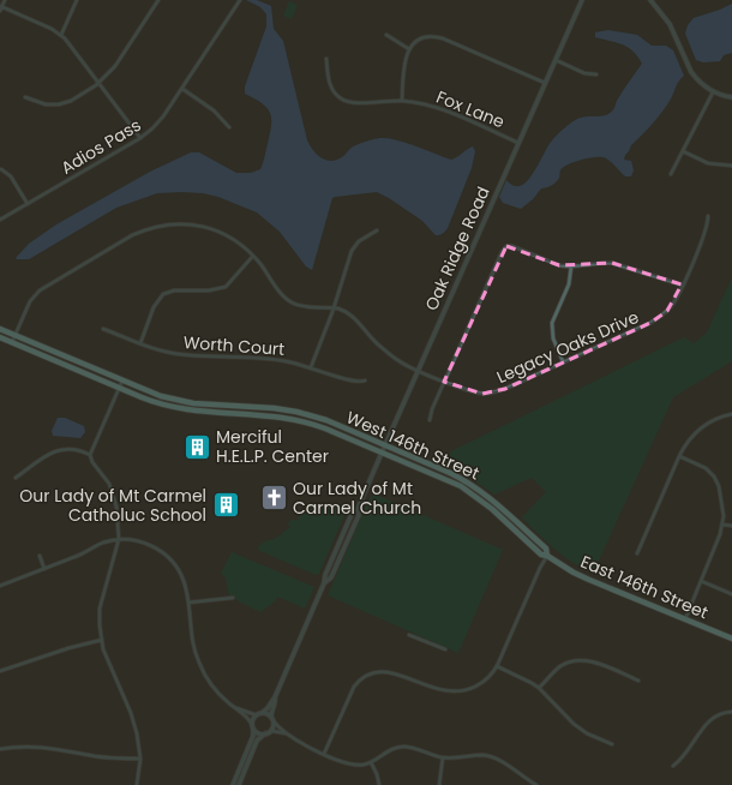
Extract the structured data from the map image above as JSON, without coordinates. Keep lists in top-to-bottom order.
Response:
{
  "streets": {
    "main road": ["West 146th Street", "East 146th Street"],
    "street": [
      "Fox Lane",
      "Adios Pass",
      "Oak Ridge Road",
      "Worth Court",
      "Legacy Oaks Drive"
    ]
  },
  "crossings": [
    ["Fox Lane", "Oak Ridge Road"],
    ["Oak Ridge Road", "Legacy Oaks Drive"],
    ["Oak Ridge Road", "West 146th Street"],
    ["West 146th Street", "East 146th Street"]
  ],
  "places": {
    "building": ["Merciful H.E.L.P. Center", "Our Lady of Mt Carmel Catholuc School"],
    "church": ["Our Lady of Mt Carmel Church"]
  }
}
